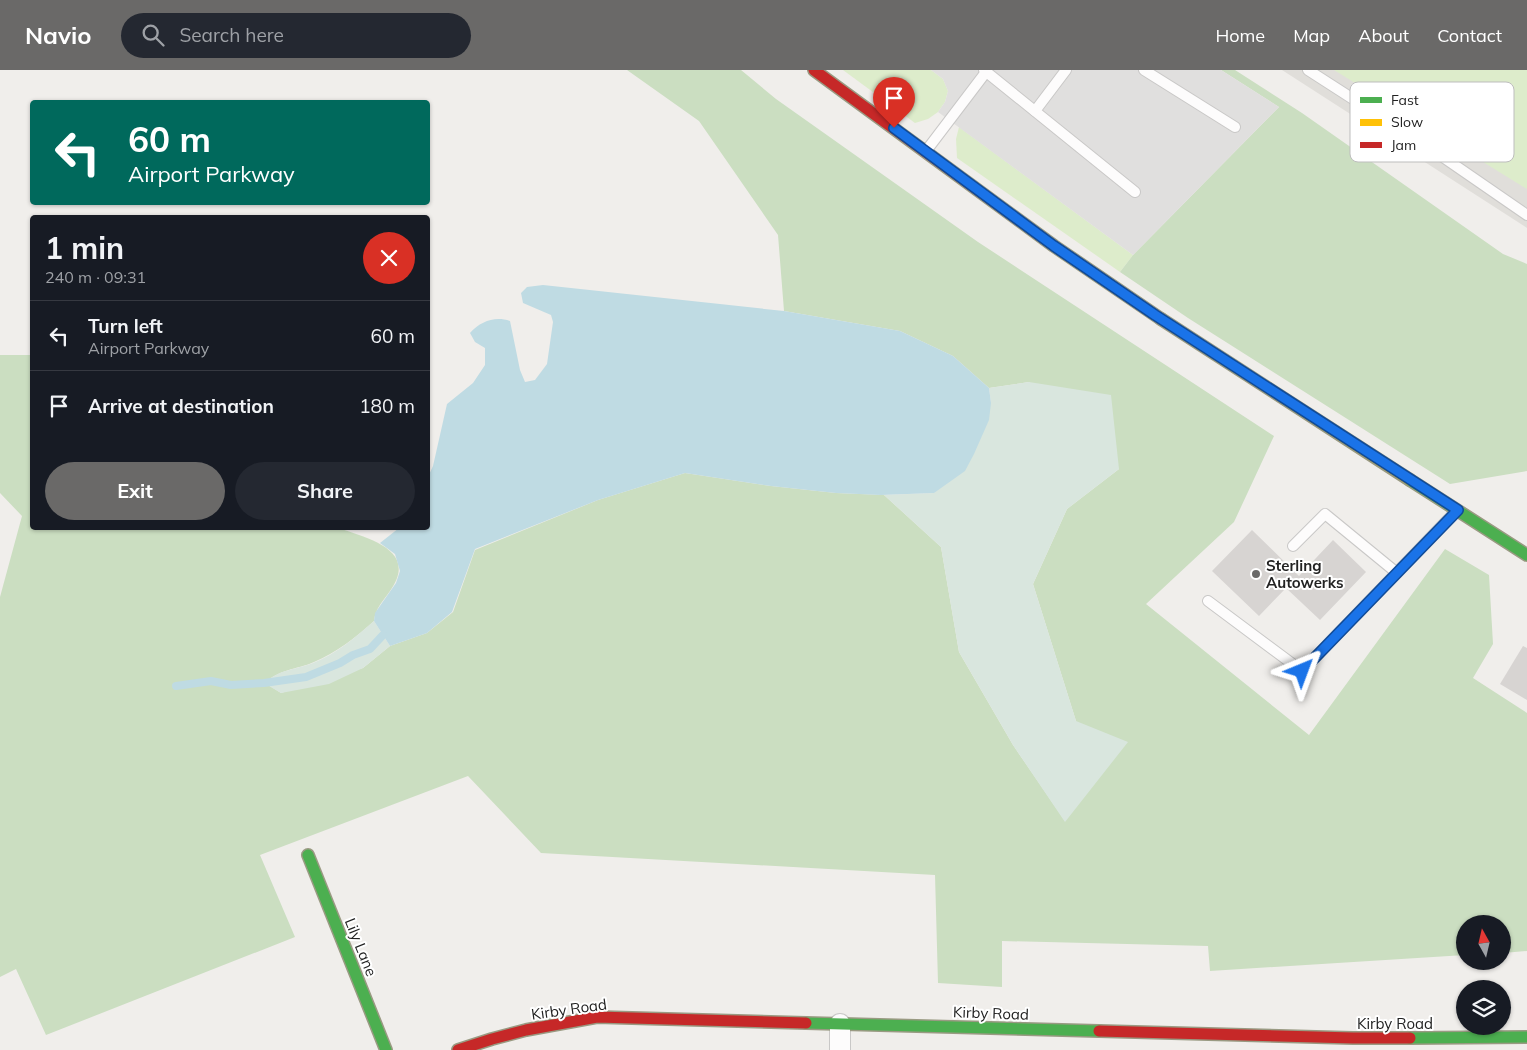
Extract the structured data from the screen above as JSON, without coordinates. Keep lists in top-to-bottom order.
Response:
{
  "streets": {
    "street": ["Lily Lane", "Kirby Road"]
  },
  "places": ["Sterling Autowerks"],
  "legend": ["Fast", "Slow", "Jam"],
  "north": "top",
  "page": {
    "header": "Navio",
    "search": "Search here",
    "nav": [
      "Home",
      "Map",
      "About",
      "Contact"
    ],
    "turn": ["60 m", "Airport Parkway"],
    "heading": ["1 min", "240 m · 09:31"],
    "list": [
      {
        "name": "Turn left",
        "note": "Airport Parkway",
        "value": "60 m"
      },
      {
        "name": "Arrive at destination",
        "value": "180 m"
      }
    ],
    "buttons": ["Exit", "Share"]
  }
}
